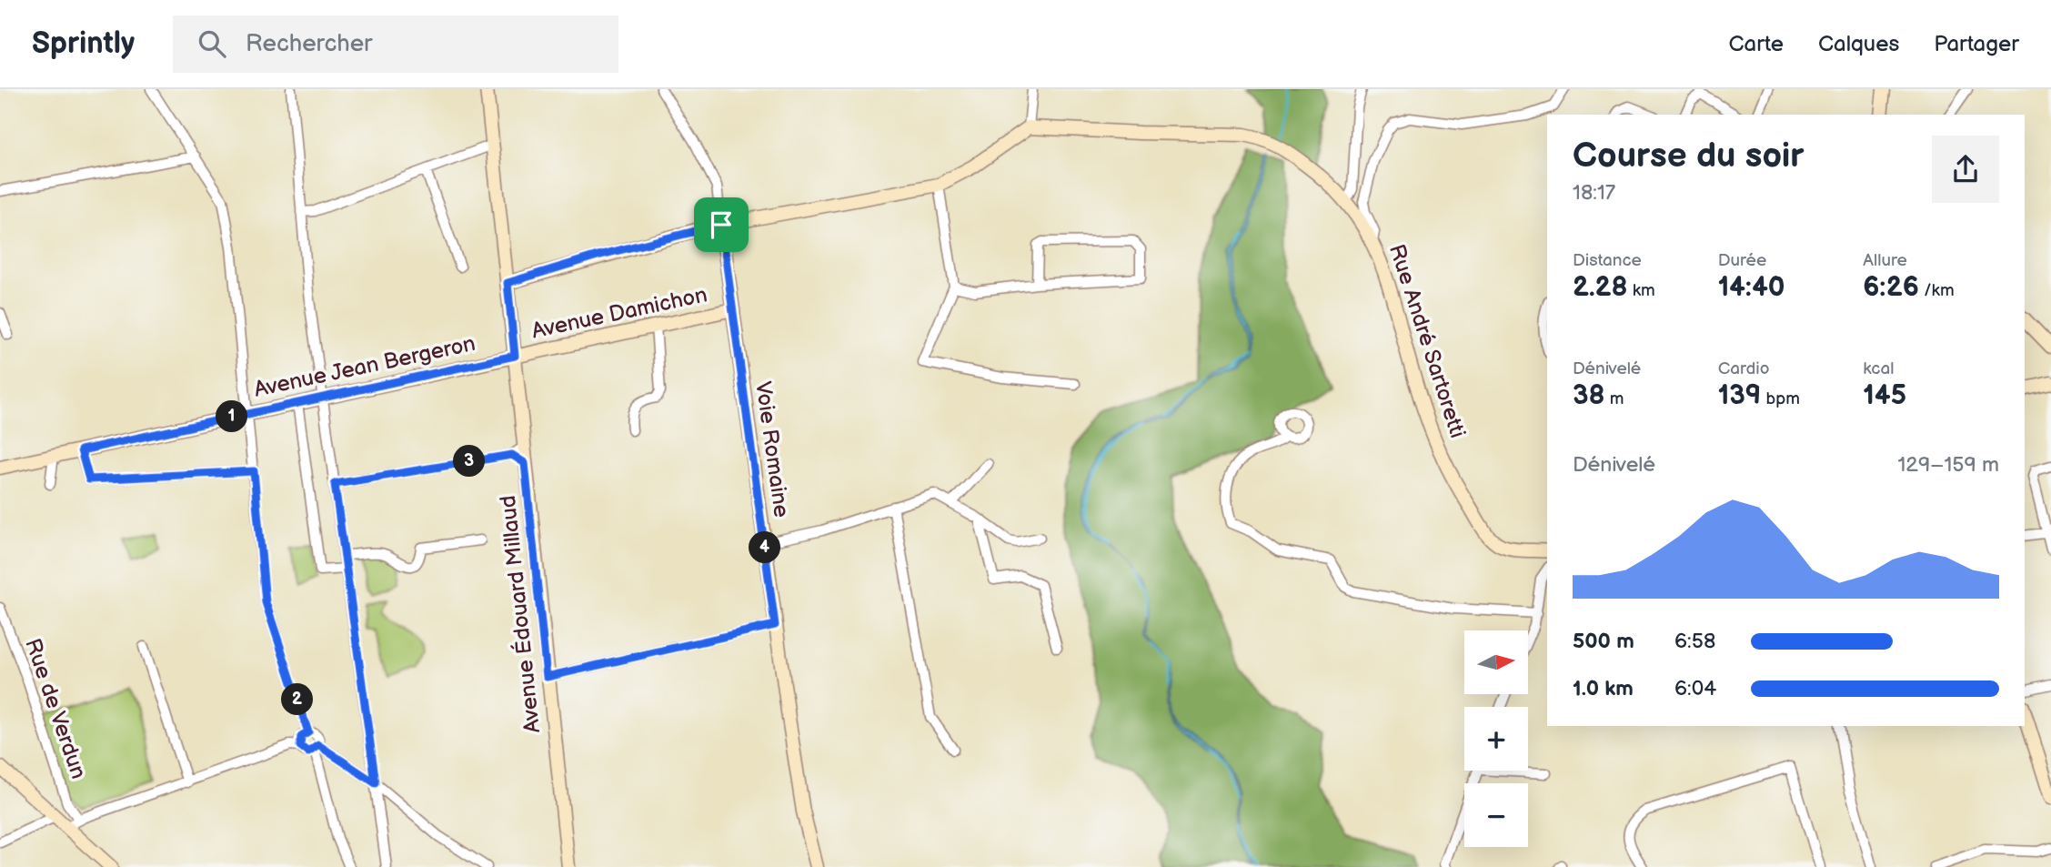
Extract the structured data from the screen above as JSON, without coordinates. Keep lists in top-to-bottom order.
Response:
{
  "streets": {
    "street": [
      "Avenue Damichon",
      "Rue André Sartoretti",
      "Avenue Jean Bergeron",
      "Voie Romaine",
      "Avenue Édouard Millaud",
      "Rue de Verdun"
    ]
  },
  "crossings": [
    ["Avenue Damichon", "Avenue Jean Bergeron"],
    ["Avenue Damichon", "Voie Romaine"],
    ["Avenue Damichon", "Avenue Édouard Millaud"],
    ["Avenue Jean Bergeron", "Avenue Édouard Millaud"]
  ],
  "north": "right",
  "page": {
    "header": "Sprintly",
    "search": "Rechercher",
    "nav": ["Carte", "Calques", "Partager"],
    "heading": ["Course du soir", "18:17"],
    "stats": [
      ["Distance", "2.28 km"],
      ["Durée", "14:40"],
      ["Allure", "6:26 /km"],
      ["Dénivelé", "38 m"],
      ["Cardio", "139 bpm"],
      ["kcal", "145"]
    ],
    "pins": [
      "1",
      "3",
      "4",
      "2"
    ],
    "chart": ["Dénivelé", "129–159 m"],
    "list": [
      {
        "name": "500 m",
        "note": "6:58"
      },
      {
        "name": "1.0 km",
        "note": "6:04"
      }
    ],
    "map_buttons": ["+", "−"]
  }
}
